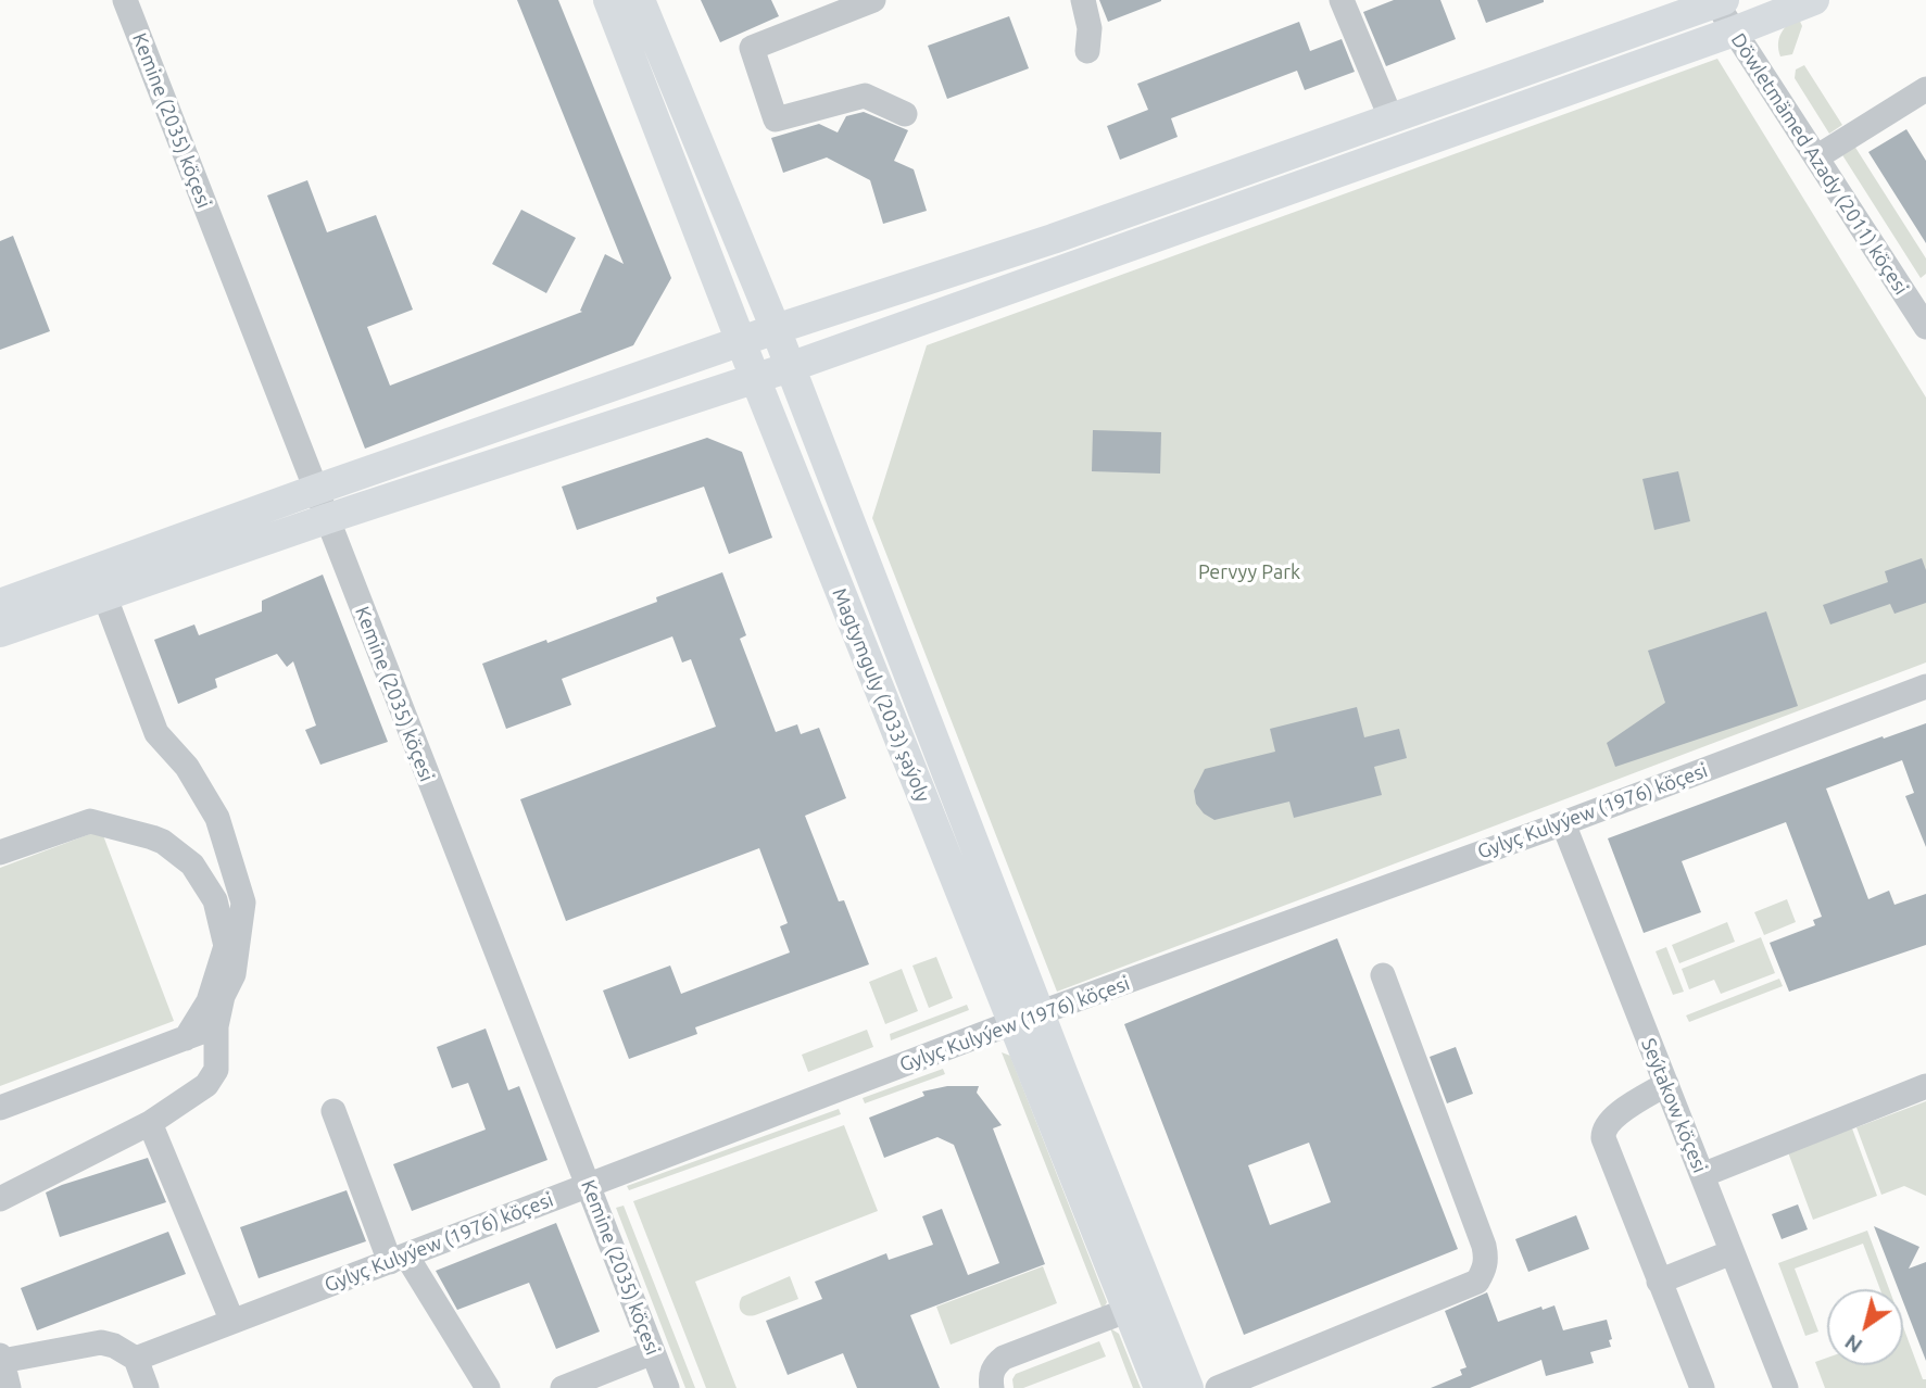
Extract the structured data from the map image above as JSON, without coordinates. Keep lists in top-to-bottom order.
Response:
{
  "streets": {
    "main road": ["Magtymguly (2033) şaýoly"],
    "street": [
      "Kemine (2035) köçesi",
      "Döwletmämed Azady (2011) köçesi",
      "Gylyç Kulyýew (1976) köçesi",
      "Seýtakow köçesi"
    ]
  },
  "crossings": [
    ["Kemine (2035) köçesi", "Gylyç Kulyýew (1976) köçesi"],
    ["Magtymguly (2033) şaýoly", "Gylyç Kulyýew (1976) köçesi"],
    ["Gylyç Kulyýew (1976) köçesi", "Seýtakow köçesi"]
  ],
  "parks": ["Pervyy Park"],
  "north": "bottom left"
}
